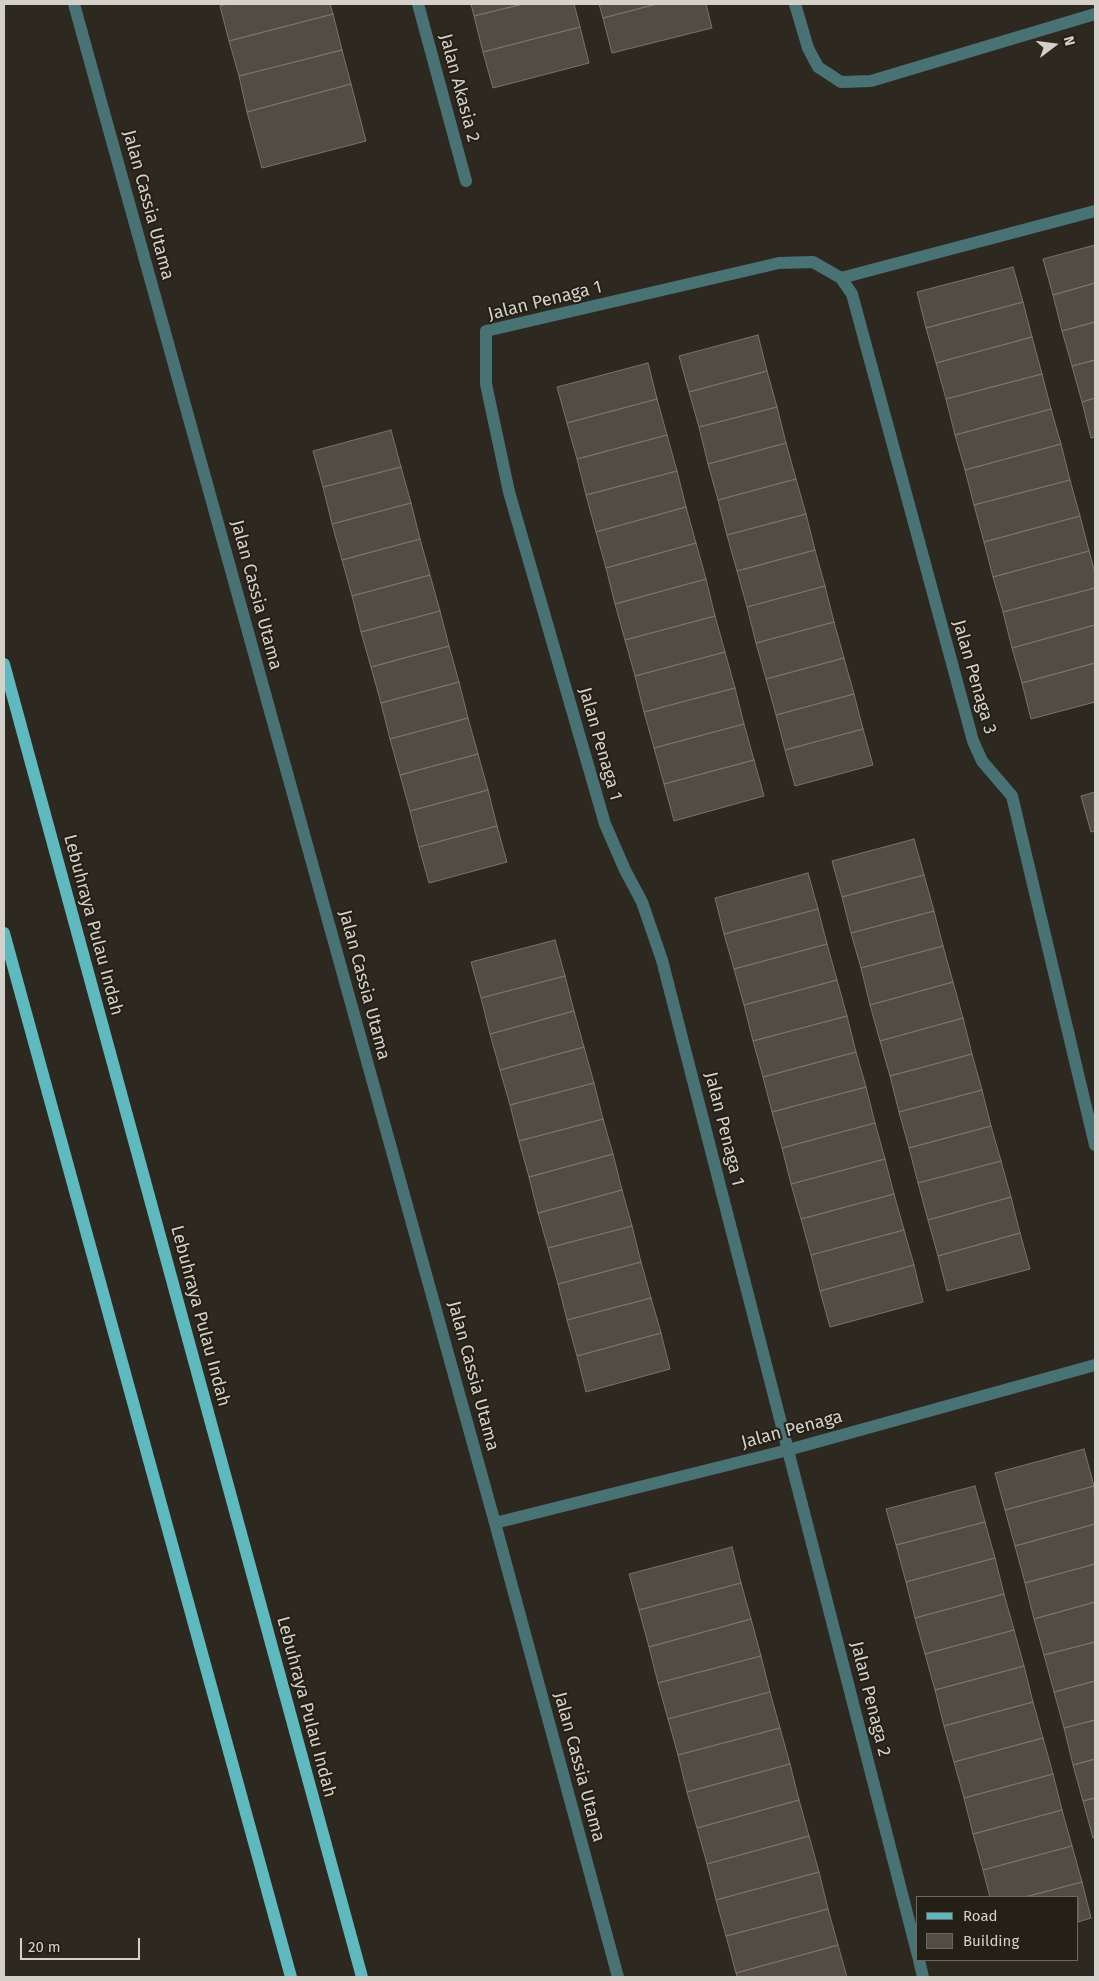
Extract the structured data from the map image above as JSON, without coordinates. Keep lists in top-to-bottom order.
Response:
{
  "streets": {
    "main road": ["Lebuhraya Pulau Indah"],
    "street": [
      "Jalan Akasia 2",
      "Jalan Cassia Utama",
      "Jalan Penaga 1",
      "Jalan Penaga 3",
      "Jalan Penaga",
      "Jalan Penaga 2"
    ]
  },
  "crossings": [
    ["Jalan Cassia Utama", "Jalan Penaga"],
    ["Jalan Penaga 1", "Jalan Penaga 3"],
    ["Jalan Penaga 1", "Jalan Penaga"],
    ["Jalan Penaga 1", "Jalan Penaga 2"],
    ["Jalan Penaga", "Jalan Penaga 2"]
  ],
  "legend": ["Road", "Building"],
  "scale_bar": "20 m",
  "north": "right"
}
